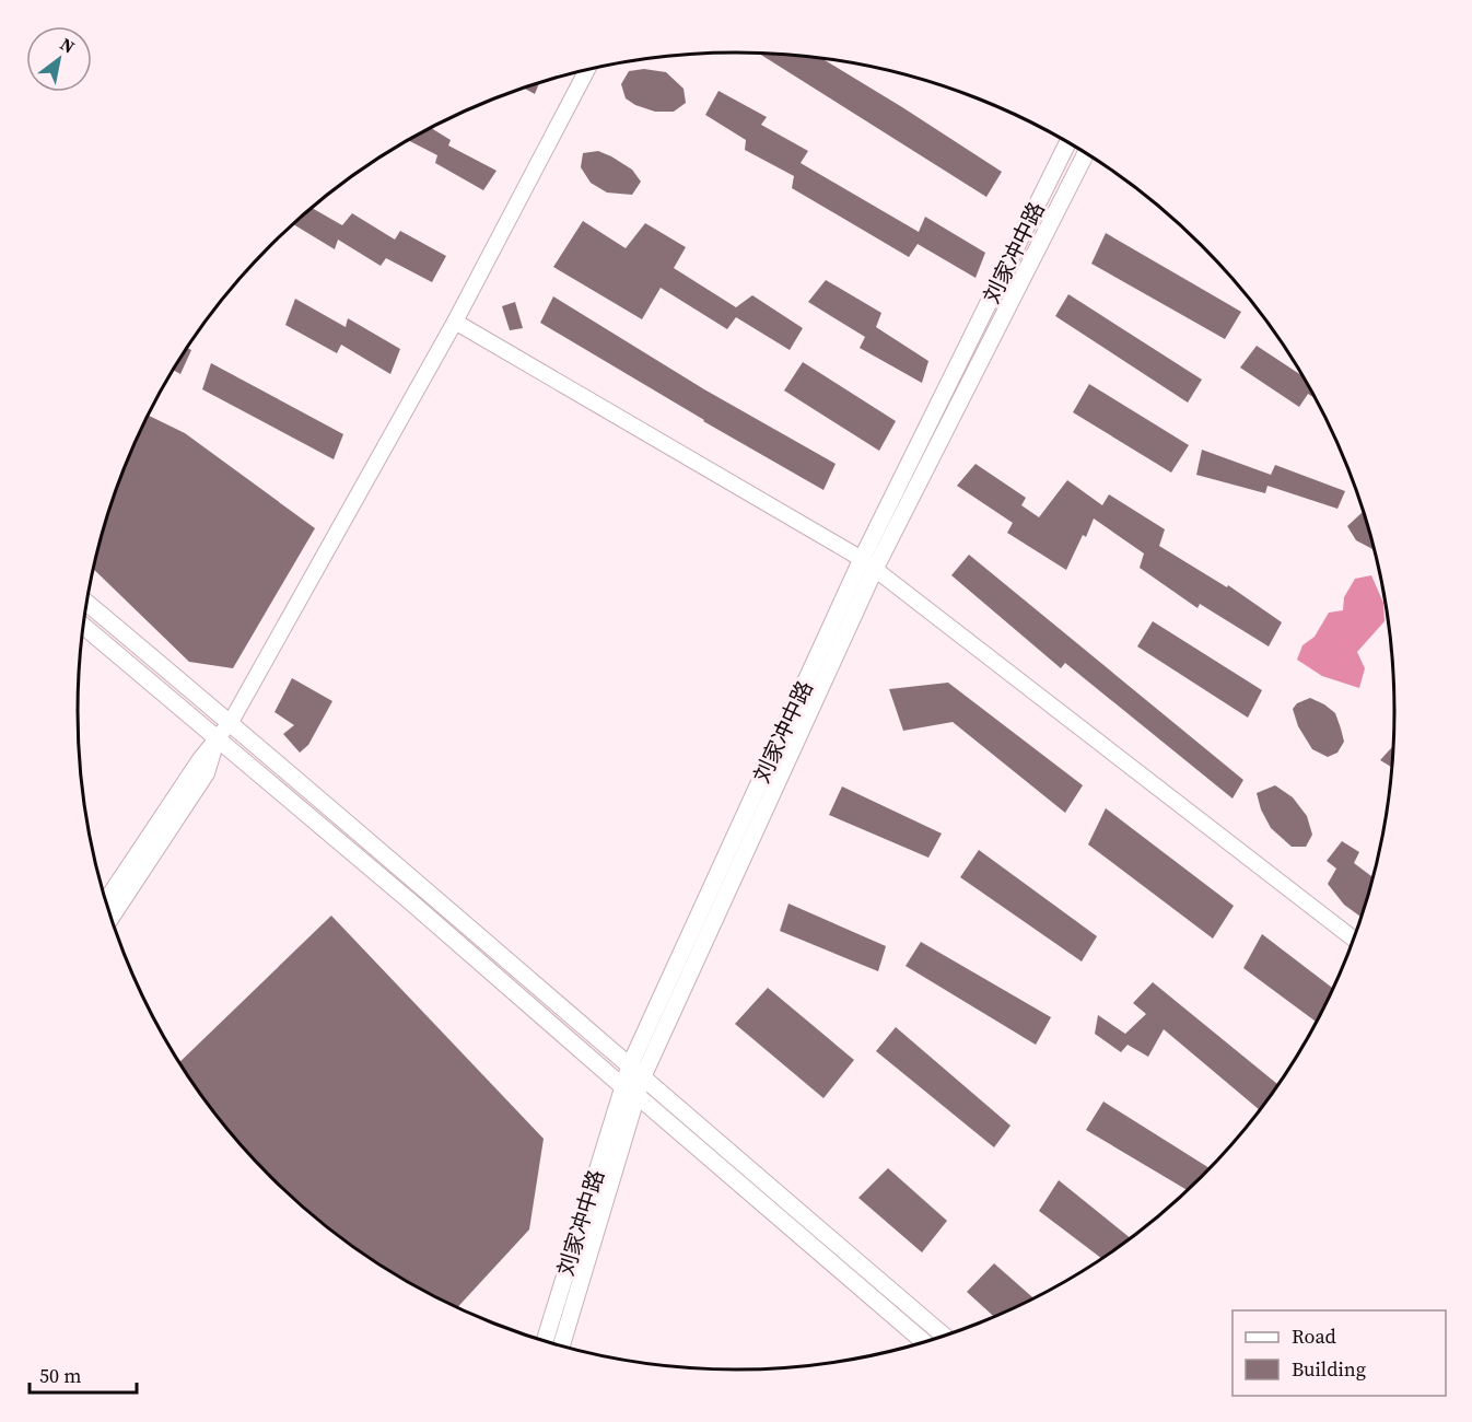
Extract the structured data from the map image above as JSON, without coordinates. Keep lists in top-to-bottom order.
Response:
{
  "streets": {
    "main road": ["刘家冲中路"]
  },
  "legend": ["Road", "Building"],
  "scale_bar": "50 m",
  "north": "top right"
}
